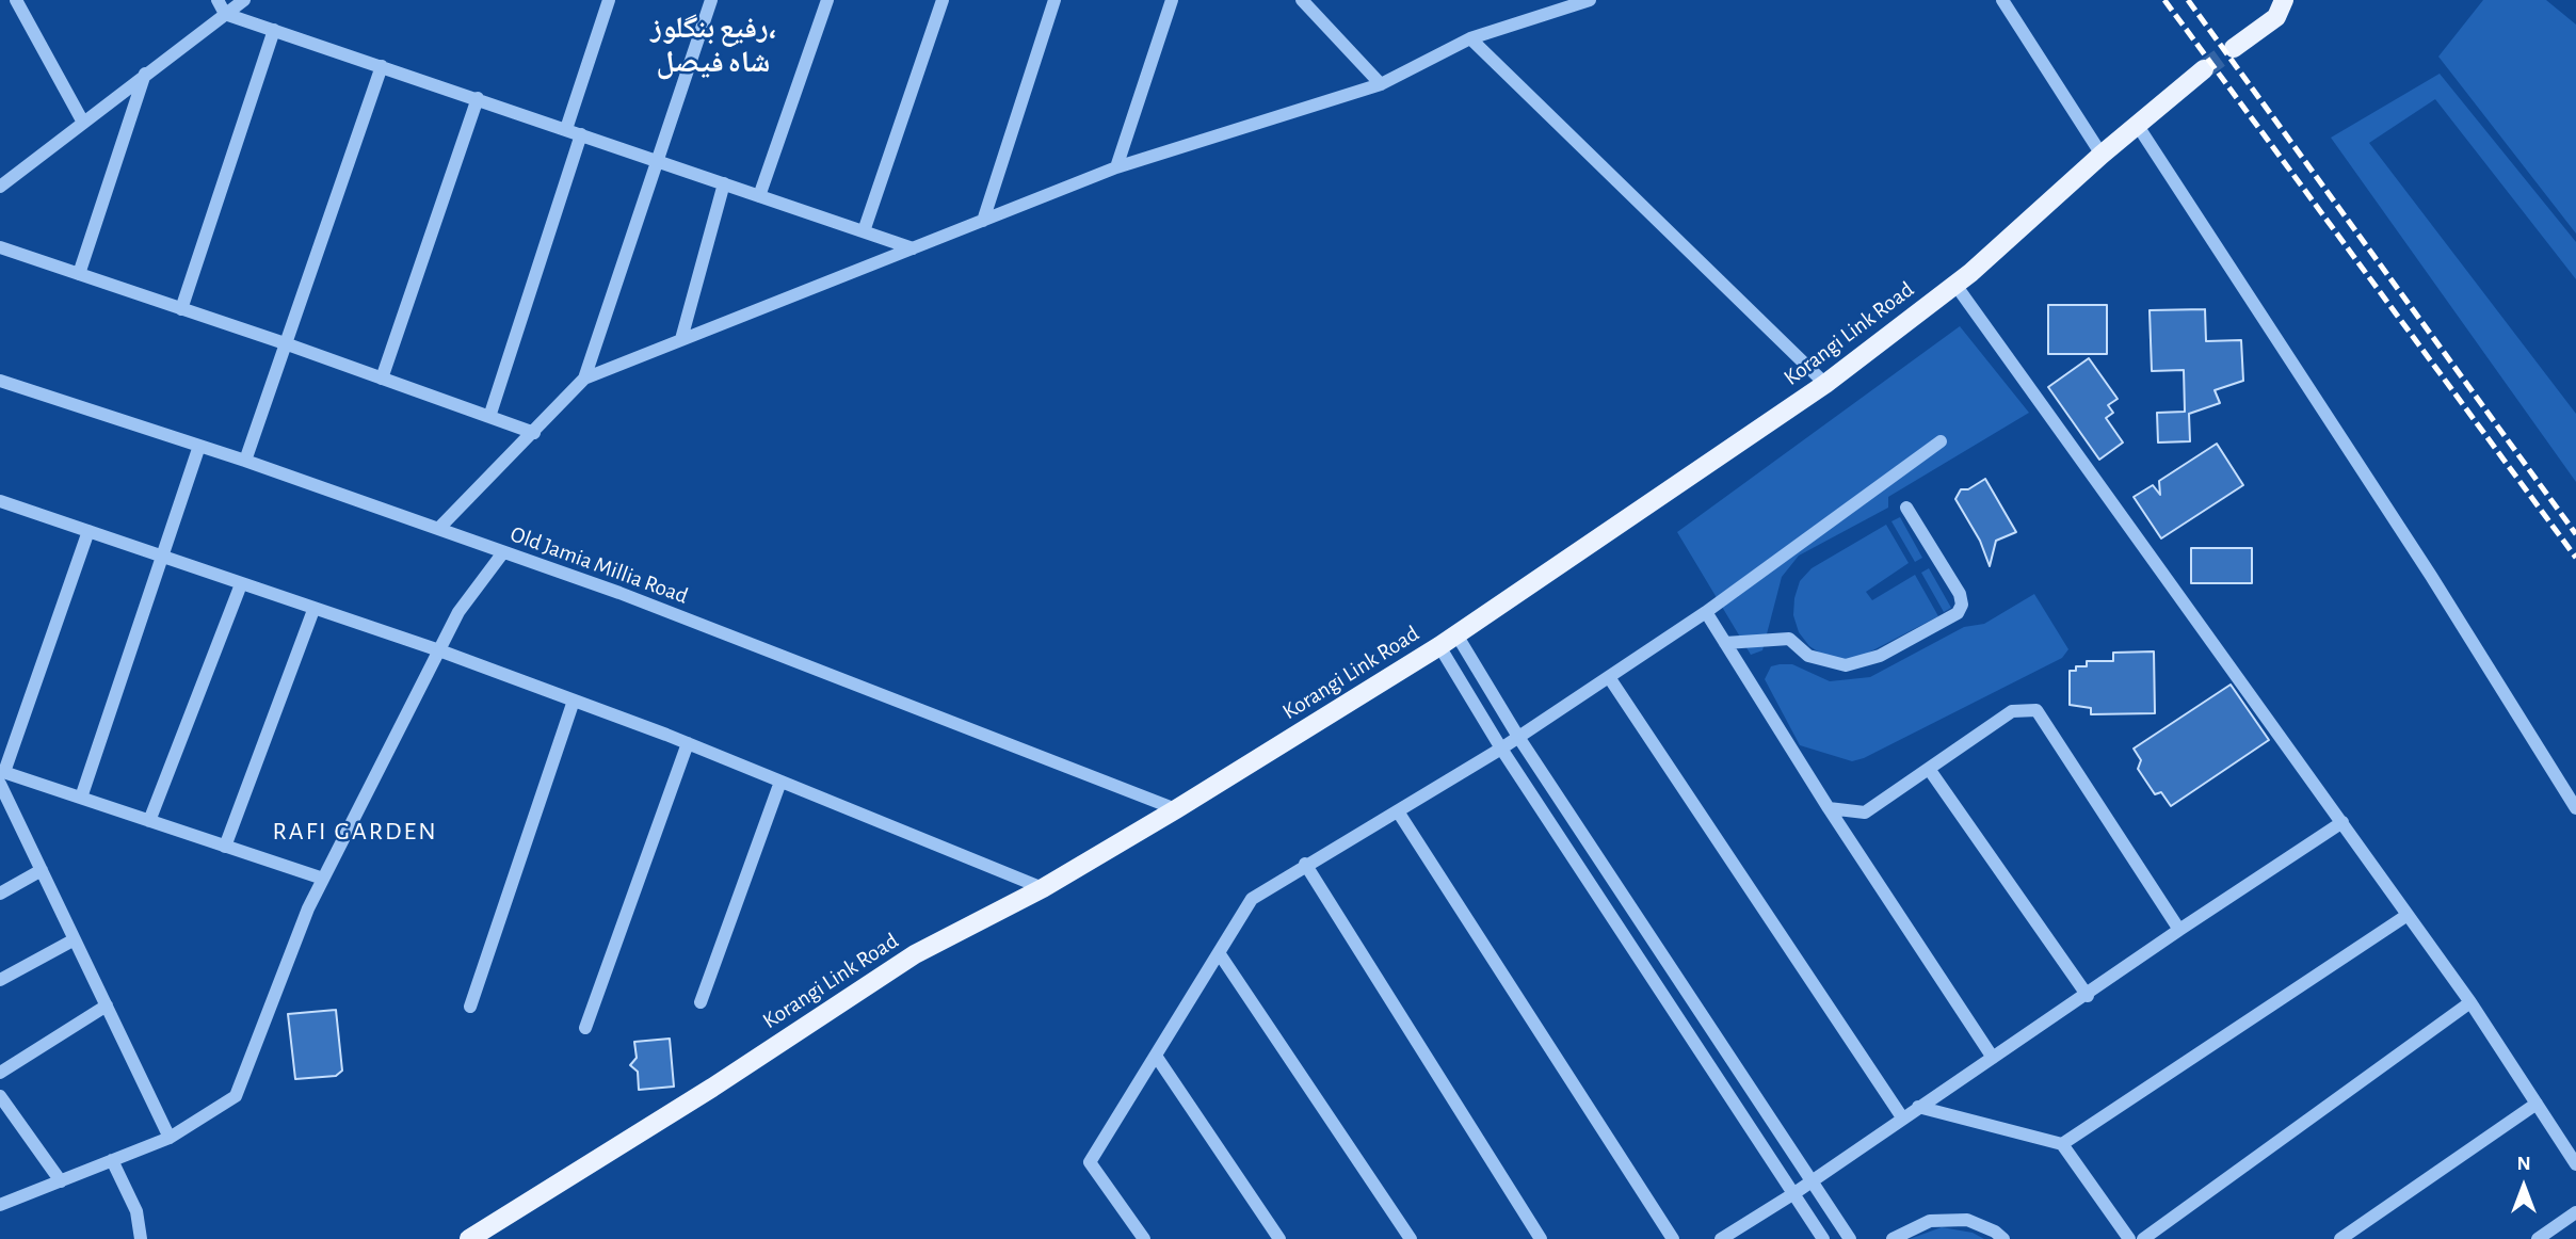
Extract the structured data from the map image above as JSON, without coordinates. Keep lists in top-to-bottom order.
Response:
{
  "streets": {
    "main road": ["Korangi Link Road"],
    "street": ["Old Jamia Millia Road"]
  },
  "crossings": [
    ["Korangi Link Road", "Old Jamia Millia Road"]
  ],
  "districts": ["رفیع بنگلوز، شاہ فیصل", "RAFI GARDEN"],
  "north": "top"
}
